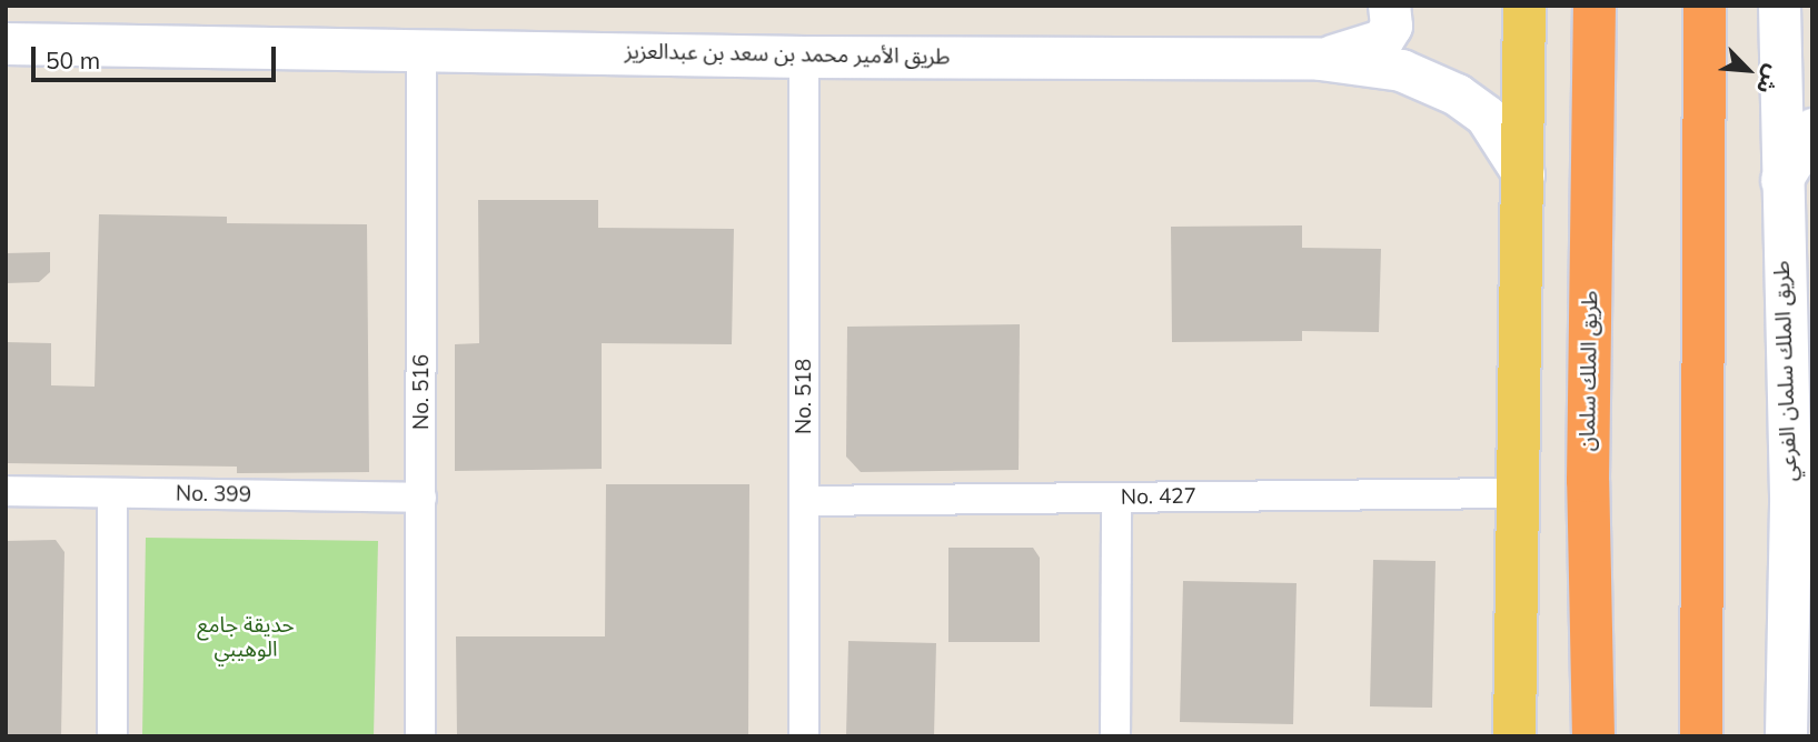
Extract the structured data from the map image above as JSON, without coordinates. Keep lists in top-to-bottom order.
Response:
{
  "streets": {
    "highway": ["طريق الملك سلمان"],
    "main road": ["طريق الأمير محمد بن سعد بن عبدالعزيز", "طريق الملك سلمان الفرعي"],
    "street": [
      "No. 516",
      "No. 518",
      "No. 399",
      "No. 427"
    ]
  },
  "crossings": [
    ["طريق الأمير محمد بن سعد بن عبدالعزيز", "No. 516"],
    ["طريق الأمير محمد بن سعد بن عبدالعزيز", "No. 518"],
    ["No. 516", "No. 399"],
    ["No. 518", "No. 427"]
  ],
  "parks": ["حديقة جامع الوهيبي"],
  "scale_bar": "50 m",
  "north": "bottom right"
}
